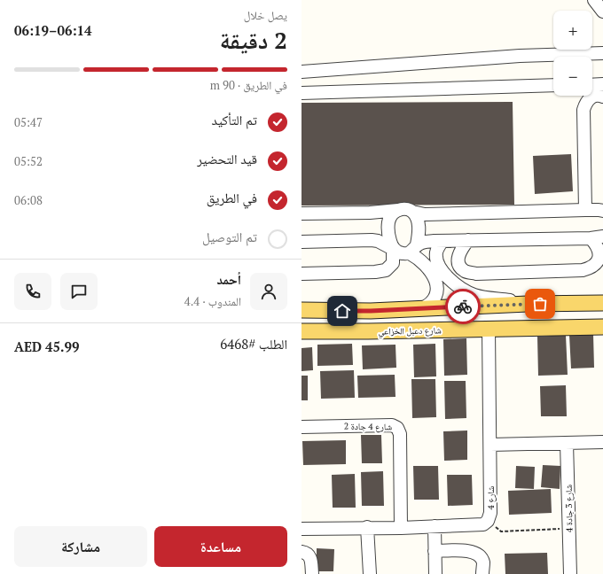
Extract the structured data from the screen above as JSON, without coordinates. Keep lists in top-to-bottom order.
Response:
{
  "streets": {
    "main road": ["شارع دعبل الخزاعي"],
    "street": ["شارع 4 جادة 2", "شارع 4", "شارع 3 جادة 4"]
  },
  "crossings": [
    ["شارع دعبل الخزاعي", "شارع 4"],
    ["شارع 4 جادة 2", "شارع 4"]
  ],
  "page": {
    "heading": ["2 دقيقة", "يصل خلال", "06:14–06:19"],
    "panel": [
      "أحمد",
      "المندوب · 4.4",
      "الطلب #6468",
      "AED 45.99"
    ],
    "map_buttons": ["+", "−"],
    "bar": "في الطريق · 90 m",
    "list": [
      ["تم التأكيد", "05:47"],
      ["قيد التحضير", "05:52"],
      ["في الطريق", "06:08"],
      "تم التوصيل"
    ],
    "buttons": ["مساعدة", "مشاركة"]
  }
}
